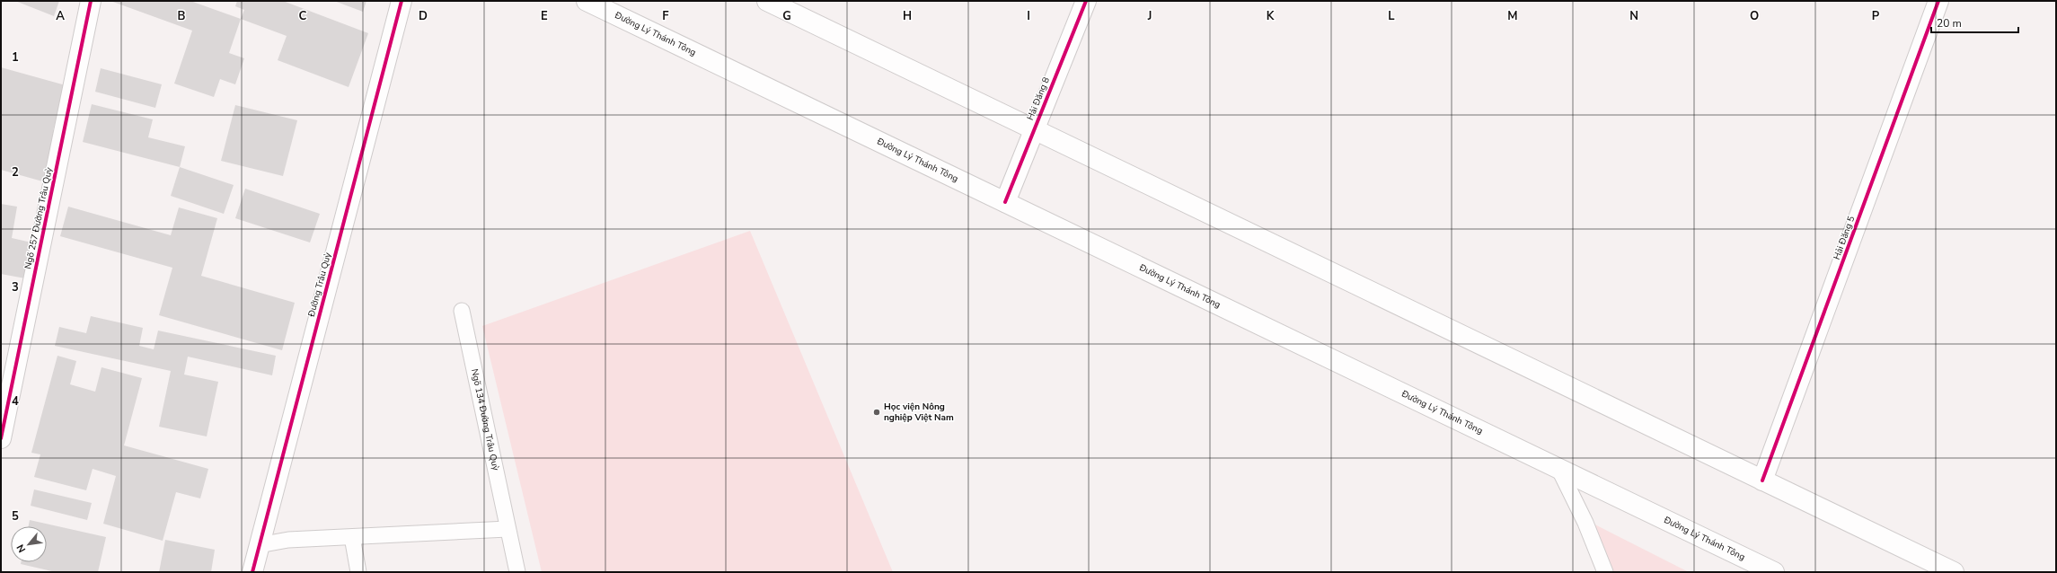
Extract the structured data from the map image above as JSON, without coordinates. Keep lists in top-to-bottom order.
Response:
{
  "streets": {
    "main road": [
      "Đường Lý Thánh Tông",
      "Hải Đăng 8",
      "Ngõ 257 Đường Trâu Quỳ",
      "Hải Đăng 5",
      "Đường Trâu Quỳ"
    ],
    "lane": ["Ngõ 134 Đường Trâu Quỳ"]
  },
  "crossings": [
    ["Đường Lý Thánh Tông", "Hải Đăng 8"]
  ],
  "places": ["Học viện Nông nghiệp Việt Nam"],
  "scale_bar": "20 m",
  "north": "bottom left",
  "grid": {
    "columns": [
      "A",
      "B",
      "C",
      "D",
      "E",
      "F",
      "G",
      "H",
      "I",
      "J",
      "K",
      "L",
      "M",
      "N",
      "O",
      "P"
    ],
    "rows": [
      "1",
      "2",
      "3",
      "4",
      "5"
    ]
  }
}
